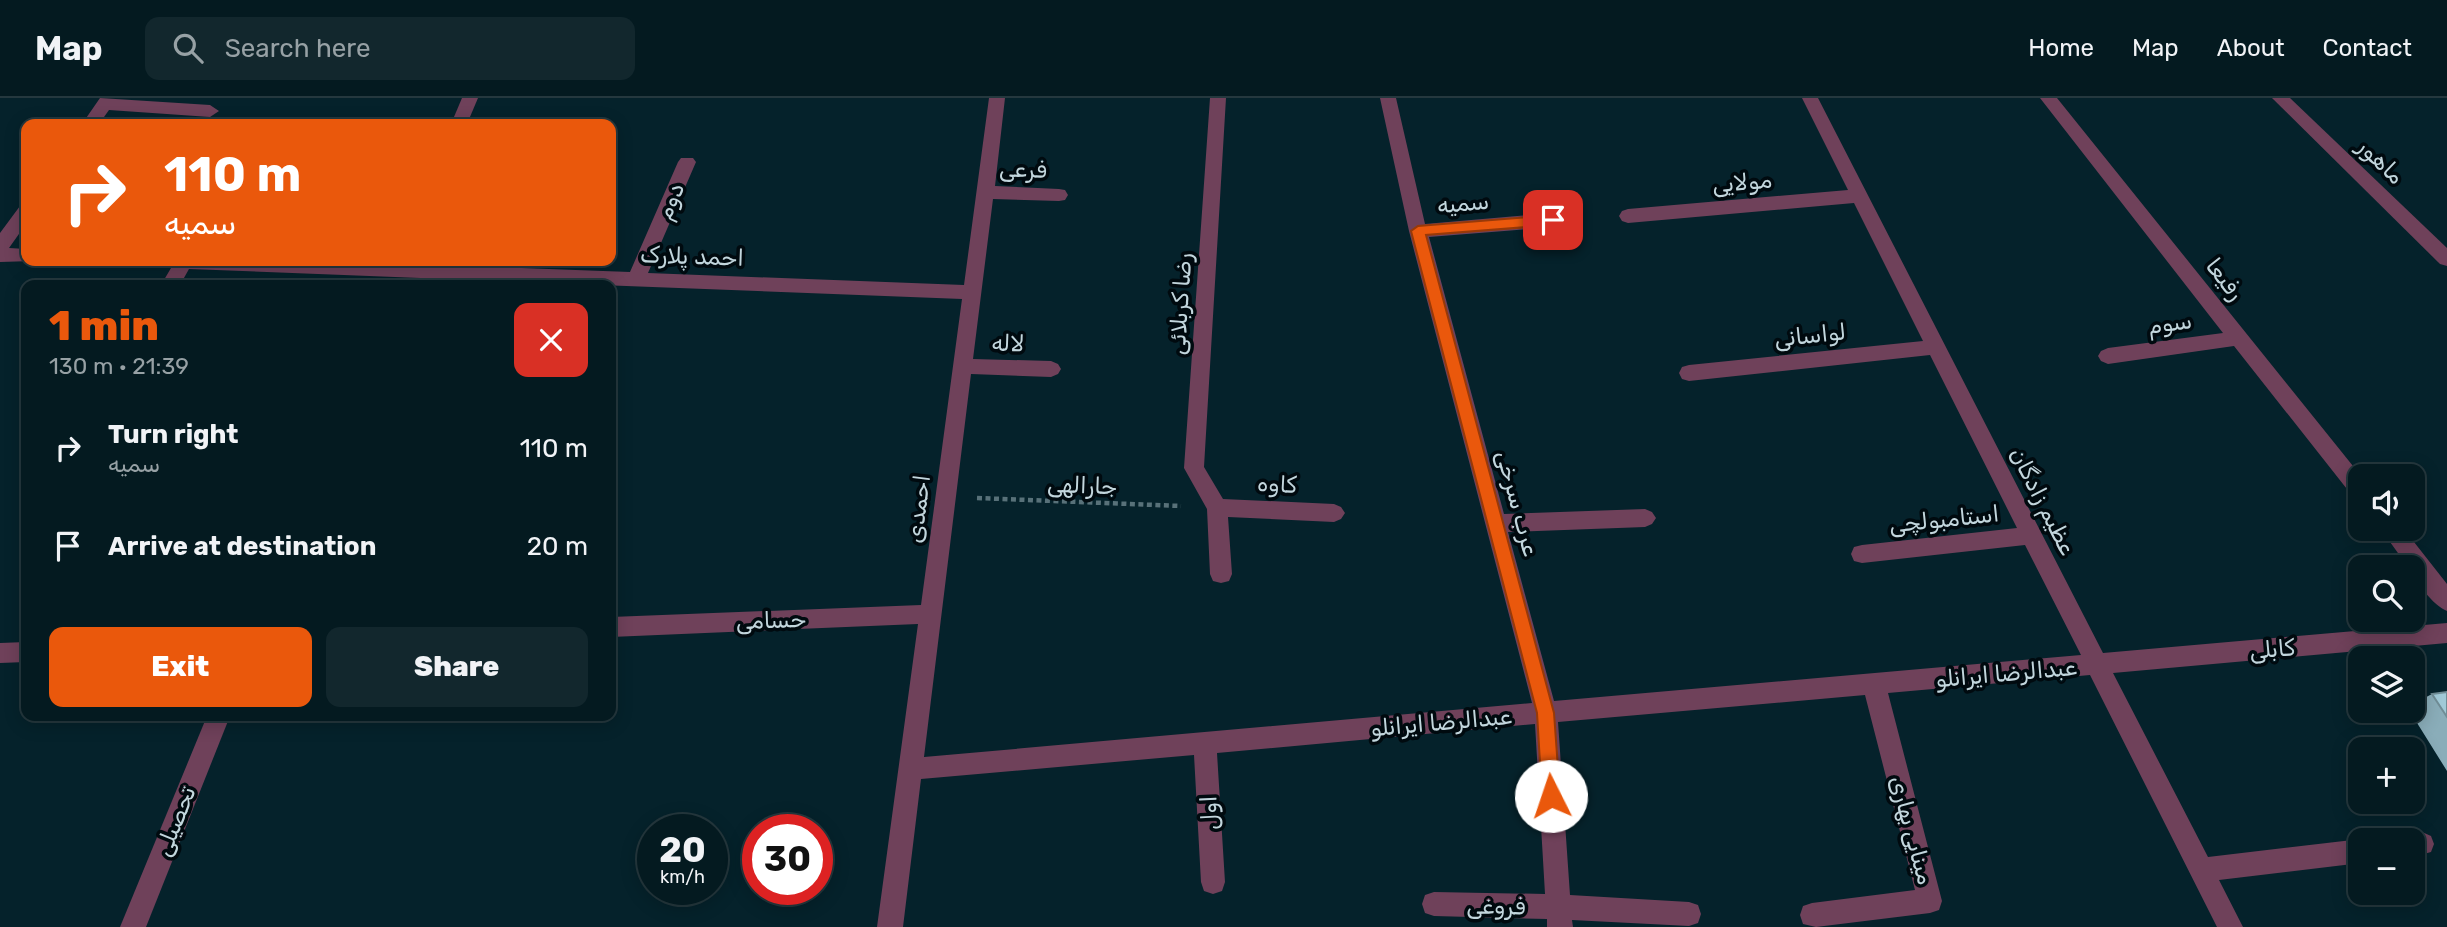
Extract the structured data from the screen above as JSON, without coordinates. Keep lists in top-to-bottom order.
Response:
{
  "streets": {
    "street": [
      "ماهور",
      "فرعی",
      "مولایی",
      "دوم",
      "سمیه",
      "احمد پلارک",
      "رفیعا",
      "رضا کربلائی",
      "سوم",
      "لواسانی",
      "لاله",
      "کاوه",
      "عظیم زادگان",
      "عرب سرخی",
      "احمدی",
      "استامبولچی",
      "حسامی",
      "کابلی",
      "عبدالرضا ایرانلو",
      "اول",
      "تحصیلی",
      "مینایی بهاری",
      "فروغی"
    ],
    "path": ["جارالهی"]
  },
  "crossings": [
    ["فرعی", "احمدی"],
    ["مولایی", "عظیم زادگان"],
    ["دوم", "احمد پلارک"],
    ["سمیه", "عرب سرخی"],
    ["احمد پلارک", "احمدی"],
    ["رفیعا", "سوم"],
    ["رضا کربلائی", "کاوه"],
    ["رضا کربلائی", "جارالهی"],
    ["لواسانی", "عظیم زادگان"],
    ["لاله", "احمدی"],
    ["کاوه", "جارالهی"],
    ["جارالهی", "احمدی"],
    ["عظیم زادگان", "استامبولچی"],
    ["عظیم زادگان", "کابلی"],
    ["عظیم زادگان", "عبدالرضا ایرانلو"],
    ["عرب سرخی", "عبدالرضا ایرانلو"],
    ["عرب سرخی", "فروغی"],
    ["احمدی", "حسامی"],
    ["احمدی", "عبدالرضا ایرانلو"],
    ["کابلی", "عبدالرضا ایرانلو"],
    ["عبدالرضا ایرانلو", "اول"],
    ["عبدالرضا ایرانلو", "مینایی بهاری"]
  ],
  "page": {
    "header": "Map",
    "search": "Search here",
    "nav": [
      "Home",
      "Map",
      "About",
      "Contact"
    ],
    "turn": ["110 m", "سمیه"],
    "heading": ["1 min", "130 m · 21:39"],
    "list": [
      {
        "name": "Turn right",
        "note": "سمیه",
        "value": "110 m"
      },
      {
        "name": "Arrive at destination",
        "value": "20 m"
      }
    ],
    "map_buttons": ["+", "−"],
    "buttons": ["Exit", "Share"],
    "speed": "20 km/h",
    "limit": "30"
  }
}
